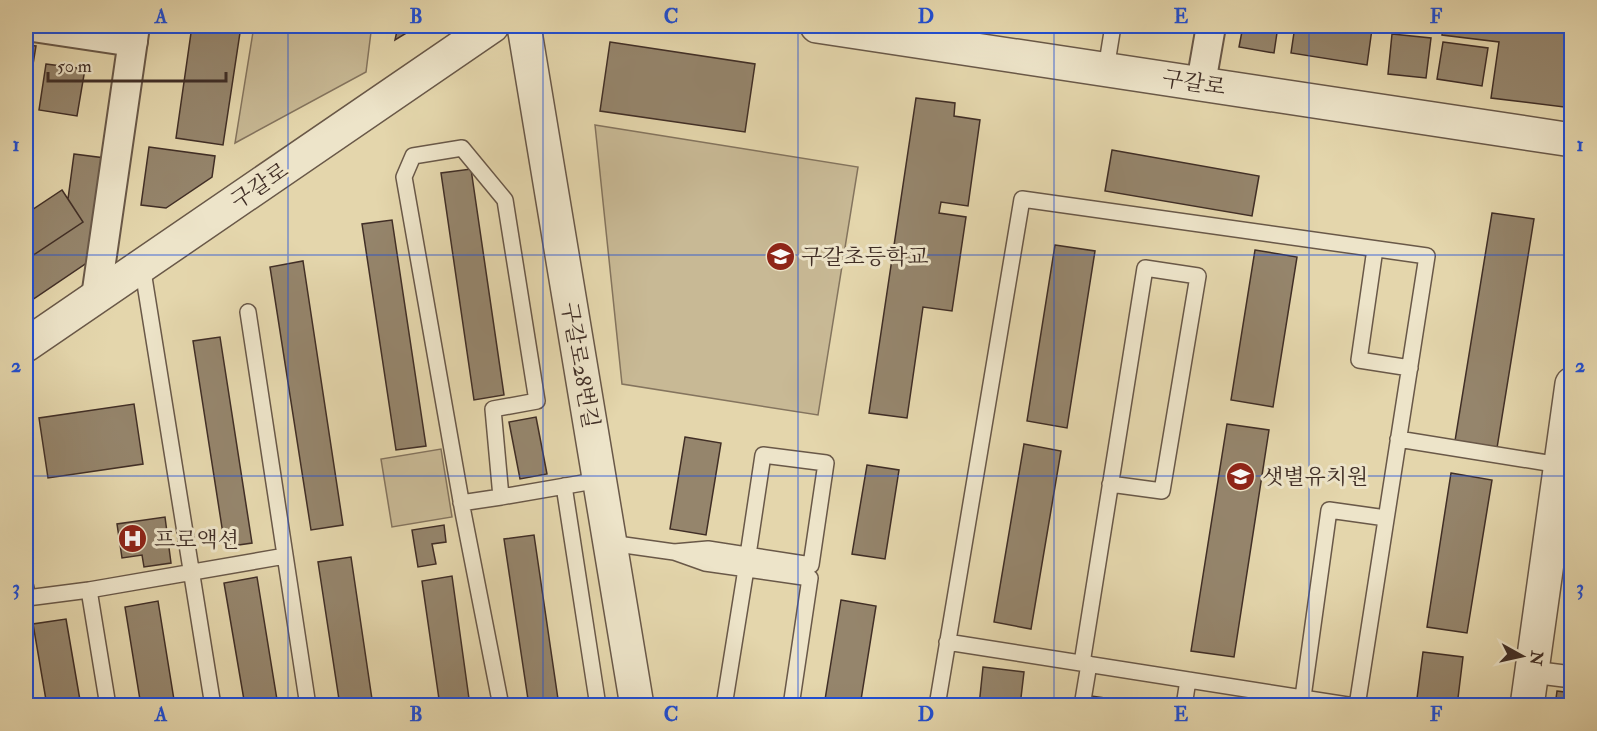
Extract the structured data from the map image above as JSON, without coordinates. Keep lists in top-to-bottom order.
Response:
{
  "streets": {
    "street": ["구갈로", "구갈로28번길"]
  },
  "places": {
    "school or university": ["구갈초등학교", "샛별유치원"],
    "hospital": ["프로액션"]
  },
  "scale_bar": "50 m",
  "north": "right",
  "grid": {
    "columns": [
      "A",
      "B",
      "C",
      "D",
      "E",
      "F"
    ],
    "rows": ["1", "2", "3"]
  }
}
